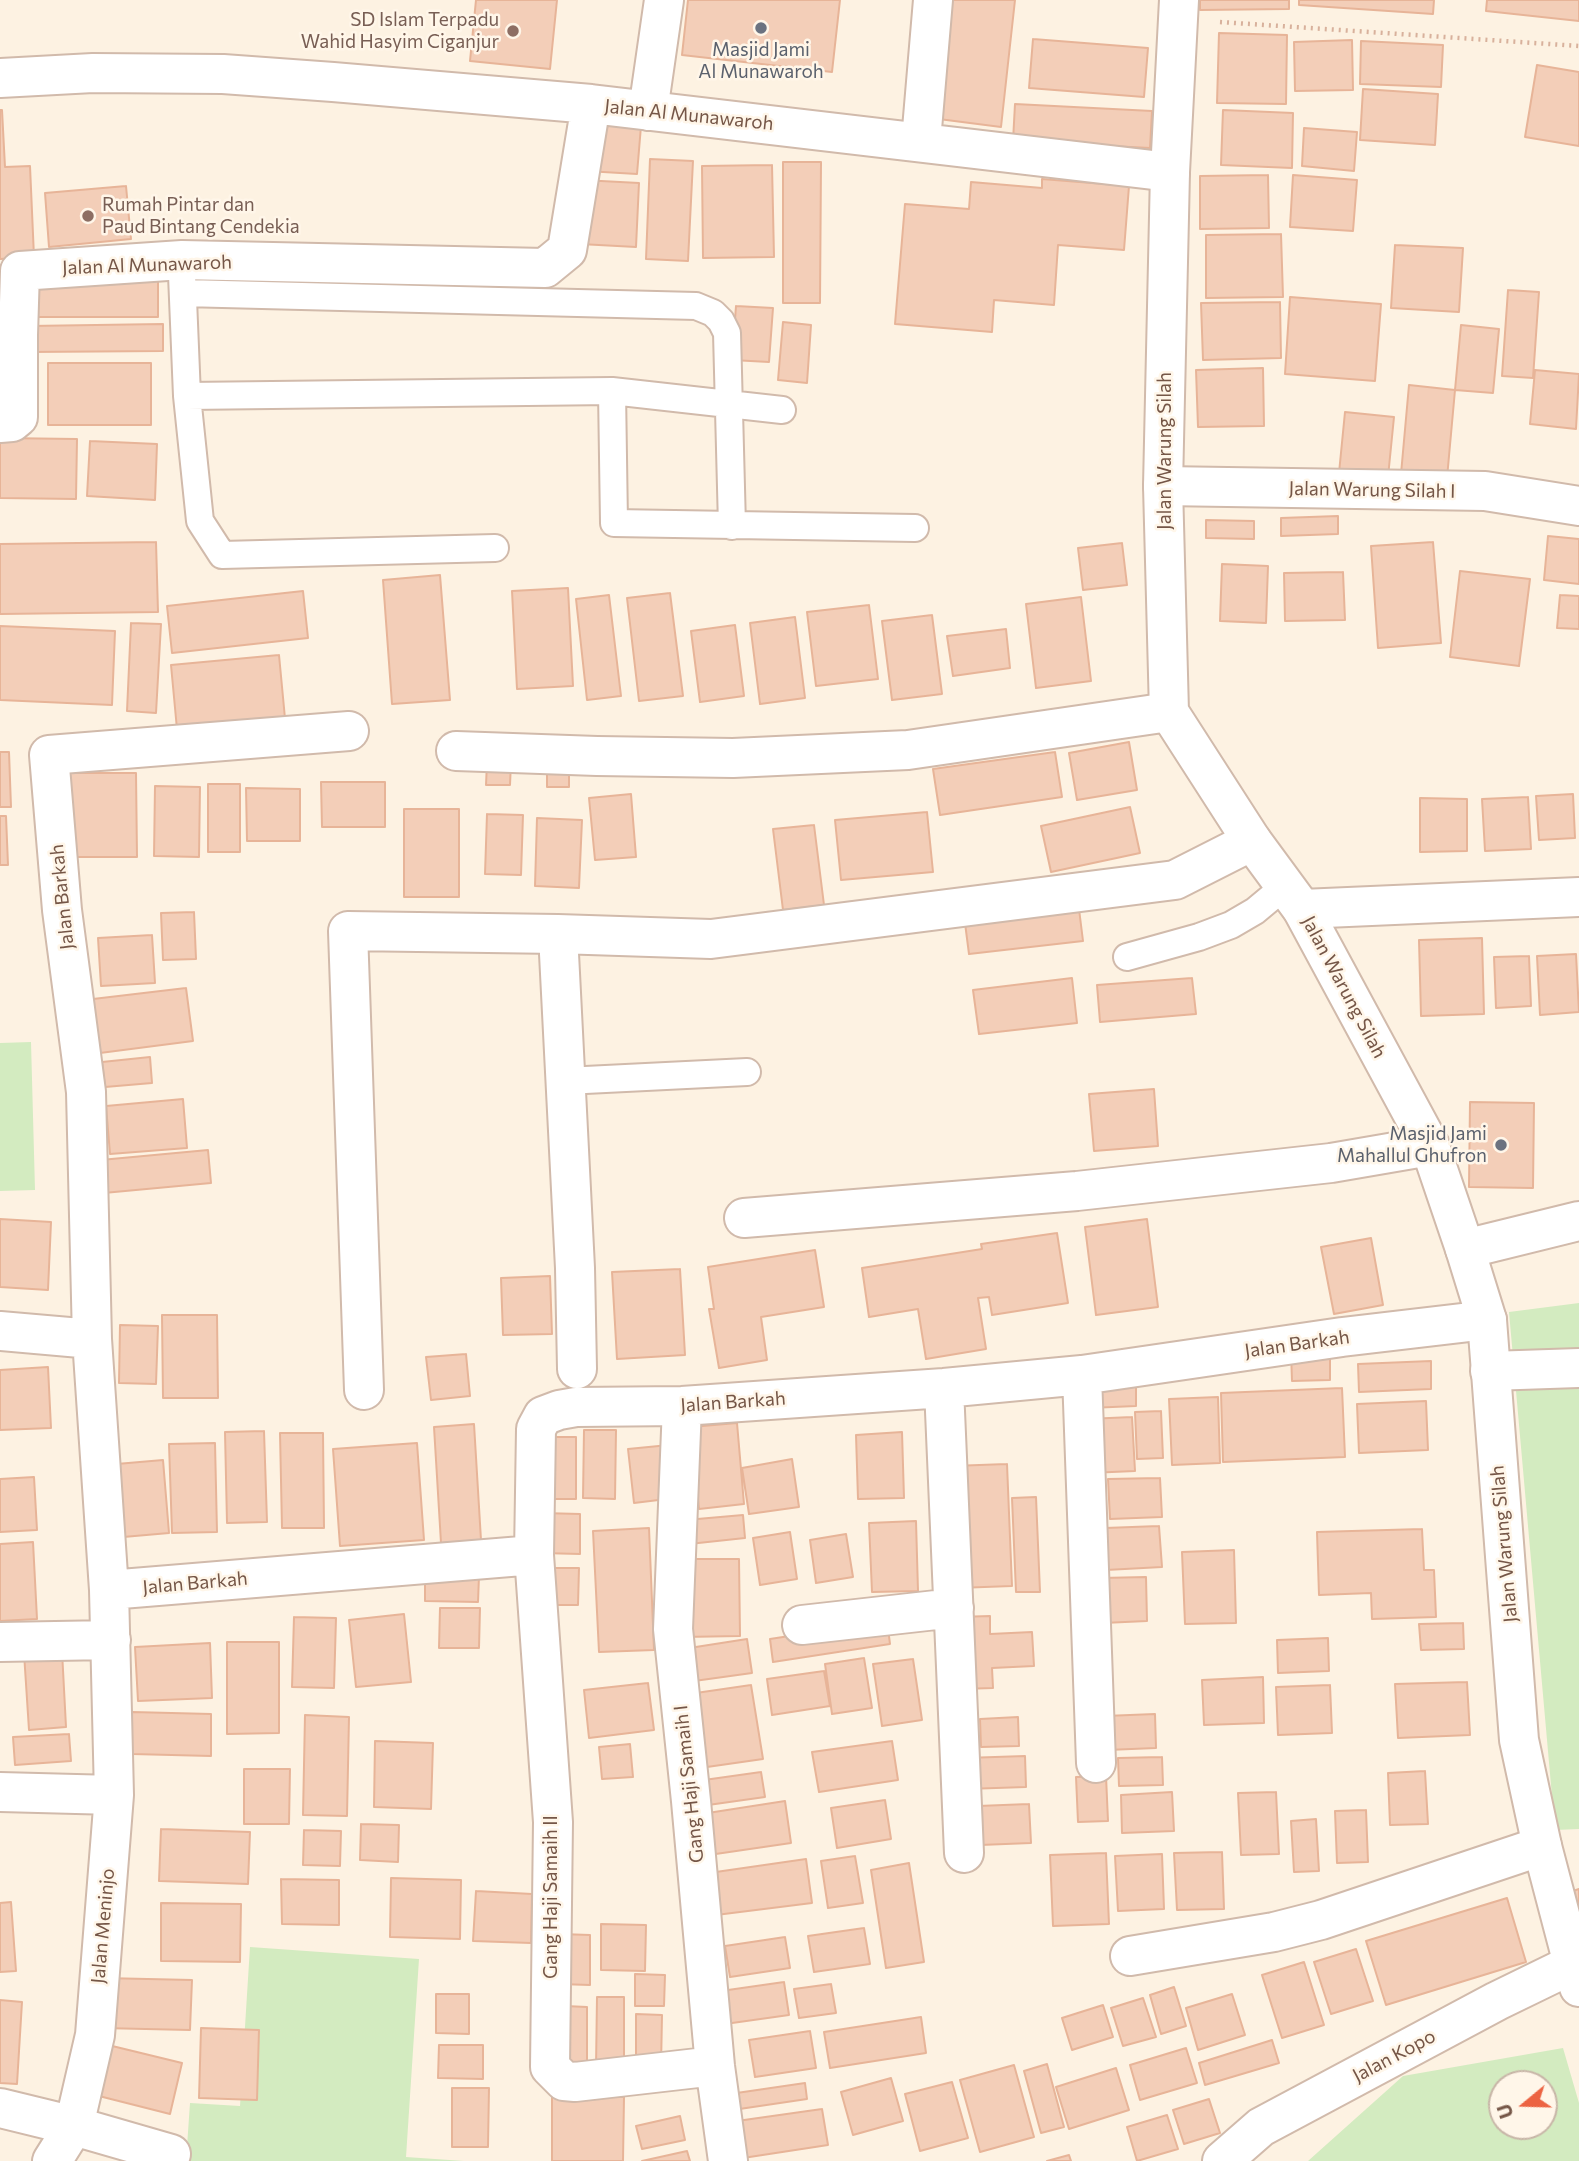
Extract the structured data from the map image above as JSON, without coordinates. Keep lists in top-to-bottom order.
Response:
{
  "streets": {
    "street": [
      "Jalan Al Munawaroh",
      "Jalan Warung Silah",
      "Jalan Warung Silah I",
      "Jalan Barkah",
      "Gang Haji Samaih I",
      "Gang Haji Samaih II",
      "Jalan Meninjo",
      "Jalan Kopo"
    ]
  },
  "crossings": [
    ["Jalan Al Munawaroh", "Jalan Warung Silah"],
    ["Jalan Warung Silah", "Jalan Warung Silah I"],
    ["Jalan Warung Silah", "Jalan Barkah"],
    ["Jalan Warung Silah", "Jalan Kopo"],
    ["Jalan Barkah", "Gang Haji Samaih I"],
    ["Jalan Barkah", "Gang Haji Samaih II"],
    ["Jalan Barkah", "Jalan Meninjo"],
    ["Gang Haji Samaih I", "Gang Haji Samaih II"]
  ],
  "places": [
    "Masjid Jami Al Munawaroh",
    "SD Islam Terpadu Wahid Hasyim Ciganjur",
    "Rumah Pintar dan Paud Bintang Cendekia",
    "Masjid Jami Mahallul Ghufron"
  ],
  "north": "left"
}
